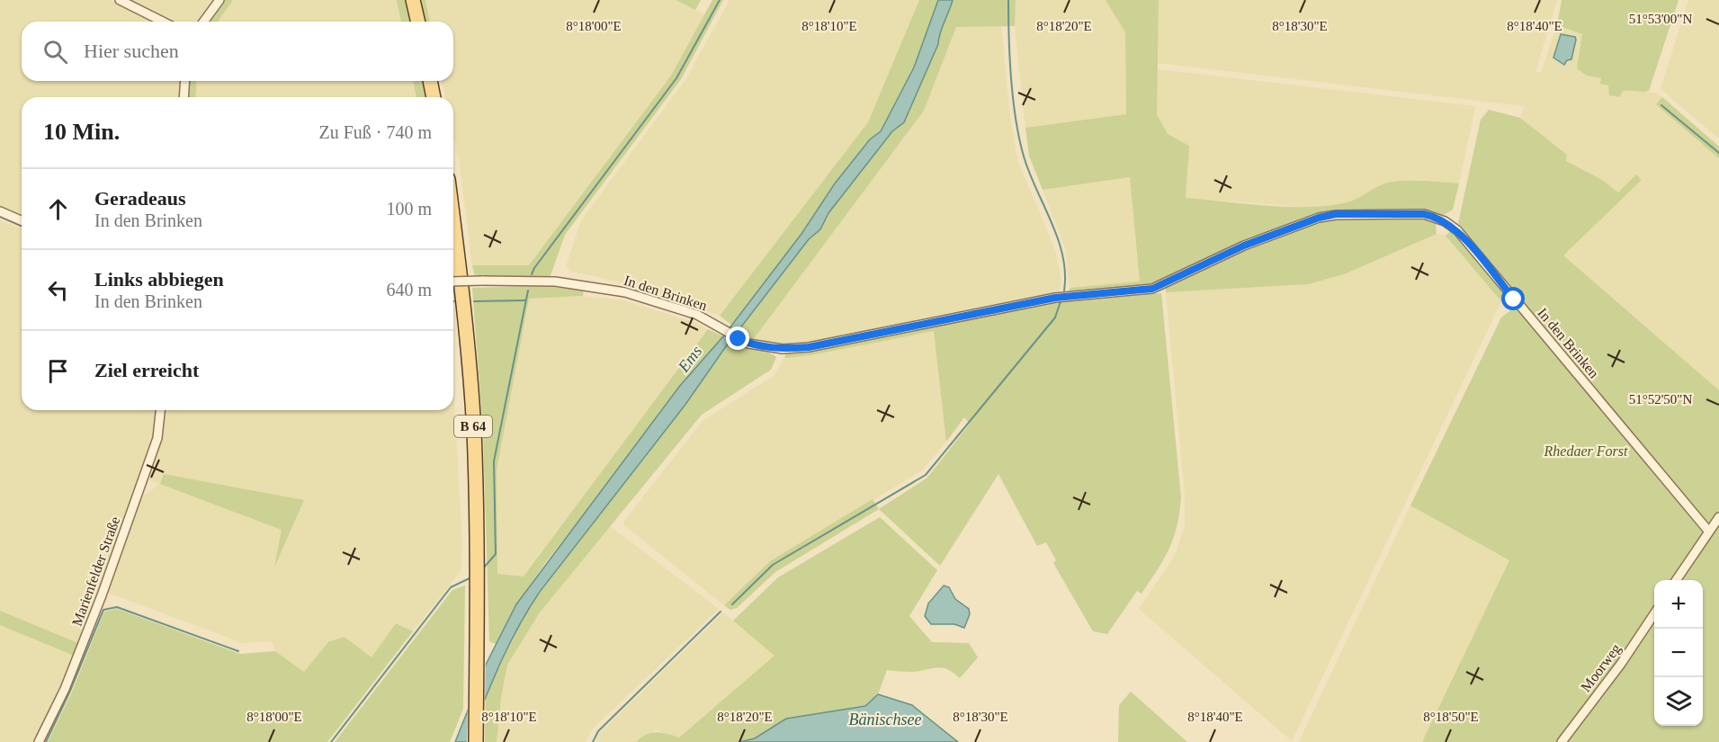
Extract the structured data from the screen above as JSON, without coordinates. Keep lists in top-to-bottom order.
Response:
{
  "streets": {
    "main road": ["B 64"],
    "street": ["In den Brinken", "Marienfelder Straße", "Moorweg"]
  },
  "water": ["Ems", "Bänischsee"],
  "parks": ["Rhedaer Forst"],
  "page": {
    "search": "Hier suchen",
    "heading": ["10 Min.", "Zu Fuß · 740 m"],
    "list": [
      ["Geradeaus", "In den Brinken", "100 m"],
      ["Links abbiegen", "In den Brinken", "640 m"],
      "Ziel erreicht"
    ],
    "map_buttons": ["+", "−"]
  },
  "coordinates": [
    "51°53'00\"N",
    "8°18'00\"E",
    "8°18'10\"E",
    "8°18'20\"E",
    "8°18'30\"E",
    "8°18'40\"E",
    "51°52'50\"N",
    "8°18'50\"E"
  ]
}
